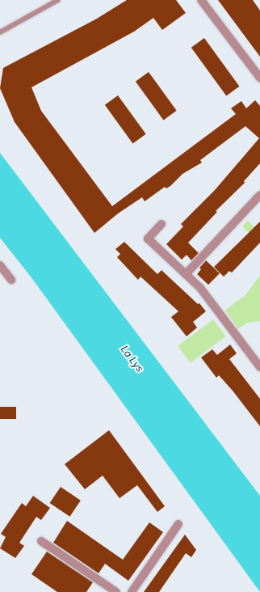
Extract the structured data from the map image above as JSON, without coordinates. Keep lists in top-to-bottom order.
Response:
{
  "water": ["La Lys"]
}
